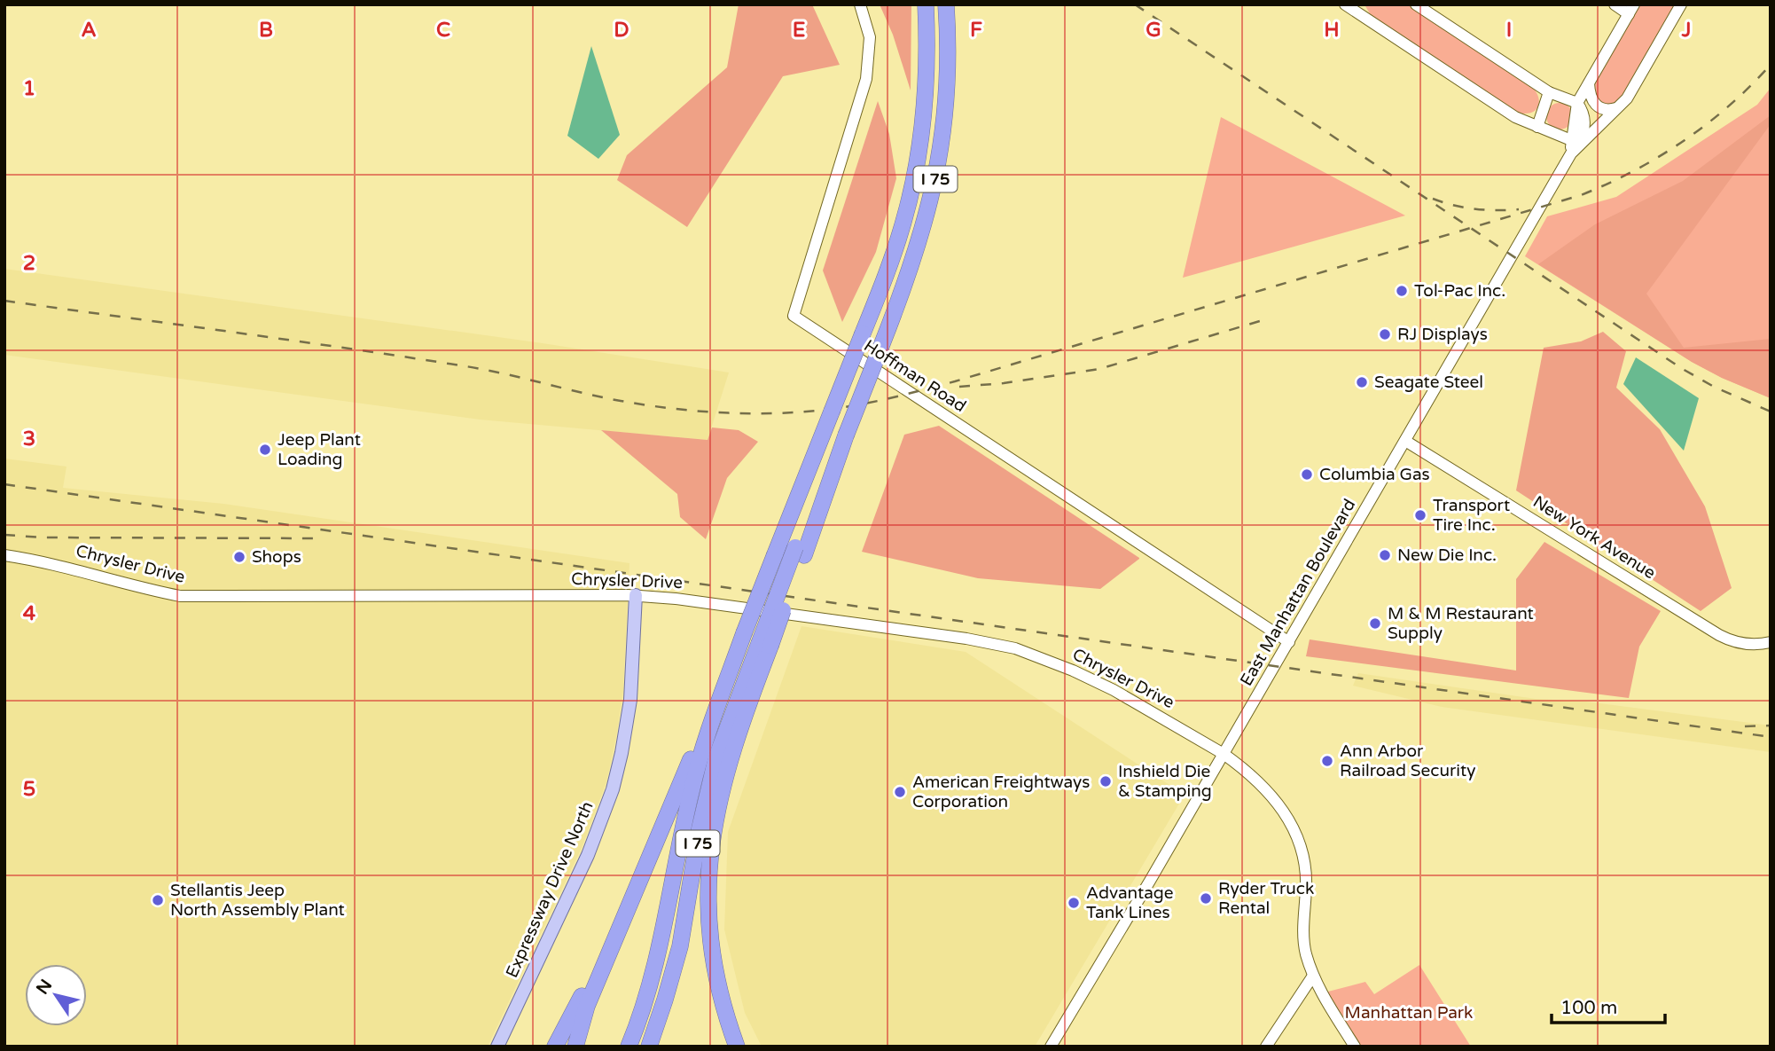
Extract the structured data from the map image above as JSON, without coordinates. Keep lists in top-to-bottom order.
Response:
{
  "streets": {
    "highway": ["I 75"],
    "main road": ["Expressway Drive North"],
    "street": [
      "Hoffman Road",
      "New York Avenue",
      "Chrysler Drive",
      "East Manhattan Boulevard"
    ]
  },
  "crossings": [
    ["Hoffman Road", "East Manhattan Boulevard"],
    ["New York Avenue", "East Manhattan Boulevard"],
    ["Chrysler Drive", "East Manhattan Boulevard"],
    ["Chrysler Drive", "Expressway Drive North"]
  ],
  "parks": ["Manhattan Park"],
  "places": [
    "Tol-Pac Inc.",
    "RJ Displays",
    "Seagate Steel",
    "Jeep Plant Loading",
    "Columbia Gas",
    "Transport Tire Inc.",
    "New Die Inc.",
    "Shops",
    "M & M Restaurant Supply",
    "Ann Arbor Railroad Security",
    "Inshield Die & Stamping",
    "American Freightways Corporation",
    "Ryder Truck Rental",
    "Stellantis Jeep North Assembly Plant",
    "Advantage Tank Lines"
  ],
  "scale_bar": "100 m",
  "north": "top left",
  "grid": {
    "columns": [
      "A",
      "B",
      "C",
      "D",
      "E",
      "F",
      "G",
      "H",
      "I",
      "J"
    ],
    "rows": [
      "1",
      "2",
      "3",
      "4",
      "5"
    ]
  }
}
